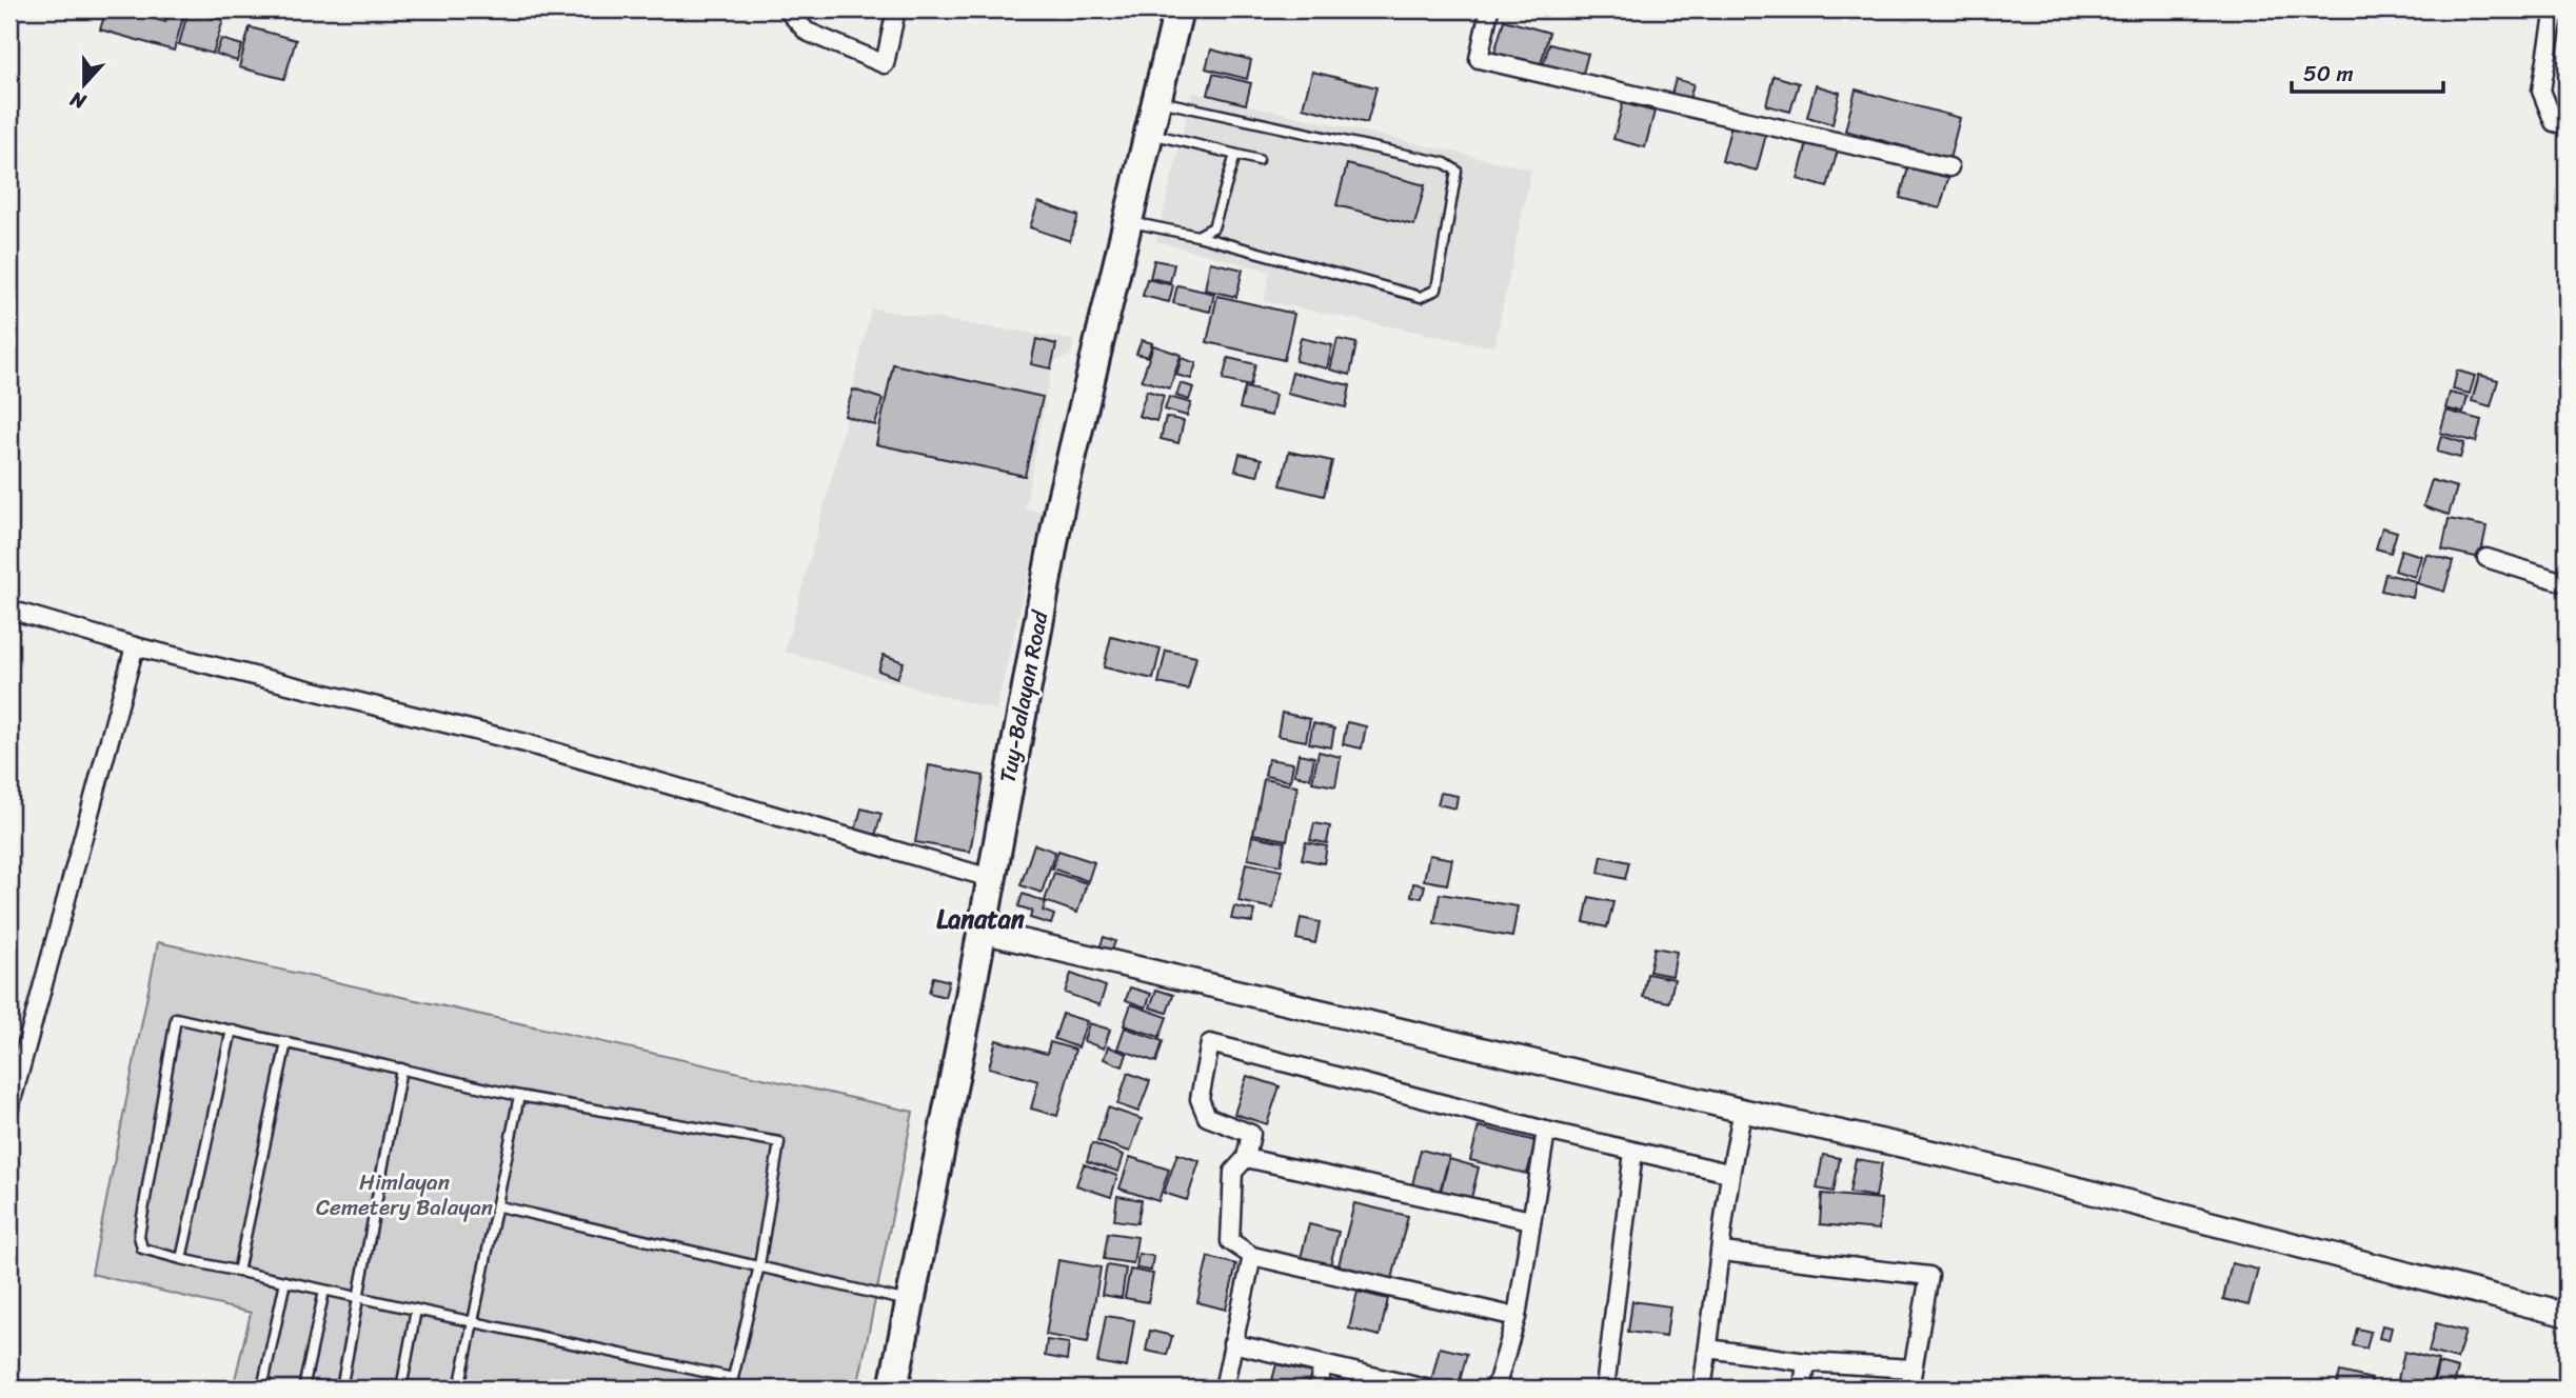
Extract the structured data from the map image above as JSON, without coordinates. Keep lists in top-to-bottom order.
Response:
{
  "streets": {
    "main road": ["Tuy-Balayan Road"]
  },
  "districts": ["Lanatan"],
  "parks": ["Himlayan Cemetery Balayan"],
  "scale_bar": "50 m",
  "north": "bottom"
}
